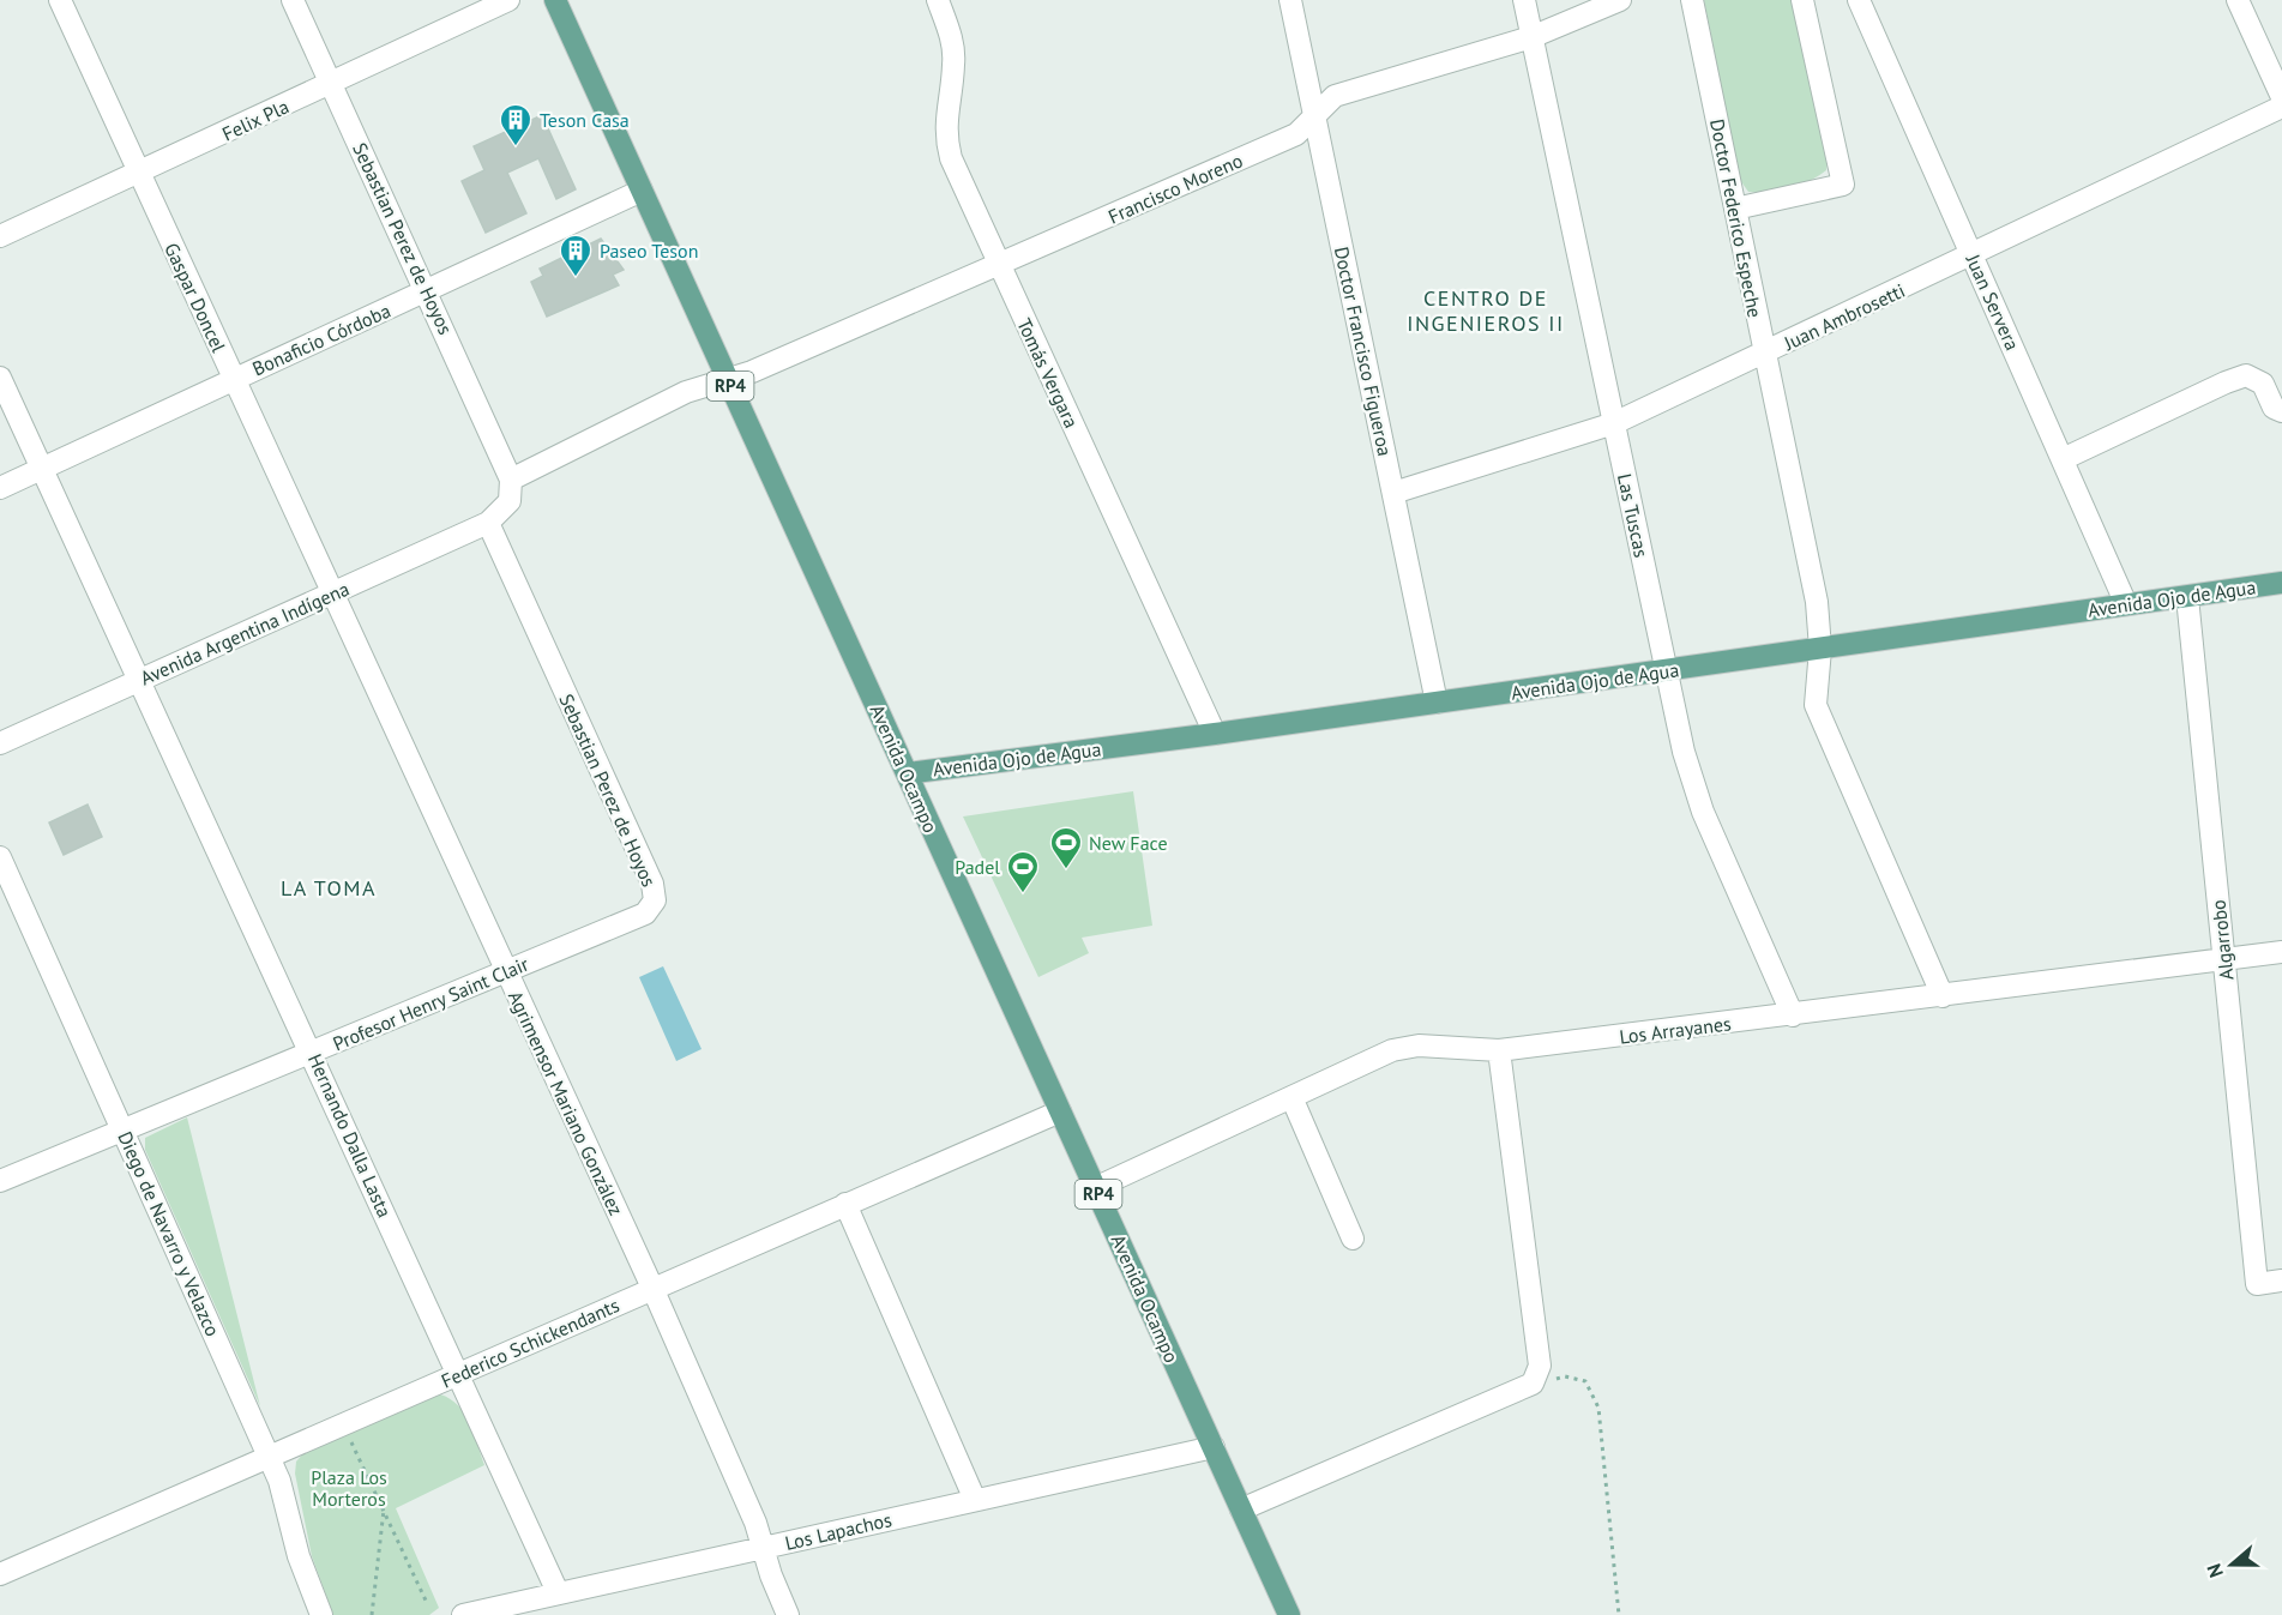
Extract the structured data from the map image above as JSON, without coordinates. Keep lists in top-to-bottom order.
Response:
{
  "streets": {
    "main road": ["RP4", "Avenida Ojo de Agua", "Avenida Ocampo"],
    "street": [
      "Felix Pla",
      "Francisco Moreno",
      "Doctor Federico Espeche",
      "Sebastian Perez de Hoyos",
      "Gaspar Doncel",
      "Juan Servera",
      "Juan Ambrosetti",
      "Bonaficio Córdoba",
      "Doctor Francisco Figueroa",
      "Tomás Vergara",
      "Las Tuscas",
      "Avenida Argentina Indígena",
      "Algarrobo",
      "Profesor Henry Saint Clair",
      "Los Arrayanes",
      "Agrimensor Mariano González",
      "Hernando Dalla Lasta",
      "Diego de Navarro y Velazco",
      "Federico Schickendants",
      "Los Lapachos"
    ]
  },
  "crossings": [
    ["Felix Pla", "Sebastian Perez de Hoyos"],
    ["Felix Pla", "Gaspar Doncel"],
    ["Francisco Moreno", "Doctor Francisco Figueroa"],
    ["Francisco Moreno", "Tomás Vergara"],
    ["Francisco Moreno", "Las Tuscas"],
    ["Francisco Moreno", "Avenida Ocampo"],
    ["Doctor Federico Espeche", "Juan Ambrosetti"],
    ["Doctor Federico Espeche", "Avenida Ojo de Agua"],
    ["Doctor Federico Espeche", "Los Arrayanes"],
    ["Sebastian Perez de Hoyos", "Bonaficio Córdoba"],
    ["Sebastian Perez de Hoyos", "Avenida Argentina Indígena"],
    ["Sebastian Perez de Hoyos", "Profesor Henry Saint Clair"],
    ["Gaspar Doncel", "Bonaficio Córdoba"],
    ["Gaspar Doncel", "Avenida Argentina Indígena"],
    ["Gaspar Doncel", "Agrimensor Mariano González"],
    ["Juan Servera", "Juan Ambrosetti"],
    ["Juan Servera", "Avenida Ojo de Agua"],
    ["Juan Ambrosetti", "Doctor Francisco Figueroa"],
    ["Juan Ambrosetti", "Las Tuscas"],
    ["Bonaficio Córdoba", "Avenida Ocampo"],
    ["Bonaficio Córdoba", "Hernando Dalla Lasta"],
    ["Doctor Francisco Figueroa", "Avenida Ojo de Agua"],
    ["Tomás Vergara", "Avenida Ojo de Agua"],
    ["Las Tuscas", "Avenida Ojo de Agua"],
    ["Las Tuscas", "Los Arrayanes"],
    ["Avenida Ojo de Agua", "Avenida Ocampo"],
    ["Avenida Ojo de Agua", "Algarrobo"],
    ["Avenida Argentina Indígena", "Agrimensor Mariano González"],
    ["Avenida Argentina Indígena", "Hernando Dalla Lasta"],
    ["Avenida Ocampo", "Los Arrayanes"],
    ["Avenida Ocampo", "Federico Schickendants"],
    ["Avenida Ocampo", "Los Lapachos"],
    ["Algarrobo", "Los Arrayanes"],
    ["Profesor Henry Saint Clair", "Agrimensor Mariano González"],
    ["Profesor Henry Saint Clair", "Hernando Dalla Lasta"],
    ["Profesor Henry Saint Clair", "Diego de Navarro y Velazco"],
    ["Agrimensor Mariano González", "Federico Schickendants"],
    ["Agrimensor Mariano González", "Los Lapachos"],
    ["Hernando Dalla Lasta", "Federico Schickendants"],
    ["Hernando Dalla Lasta", "Los Lapachos"],
    ["Diego de Navarro y Velazco", "Federico Schickendants"]
  ],
  "districts": ["CENTRO DE INGENIEROS II", "LA TOMA"],
  "parks": ["Plaza Los Morteros"],
  "places": {
    "building": ["Teson Casa", "Paseo Teson"],
    "sports": ["New Face", "Padel"]
  },
  "north": "left"
}
